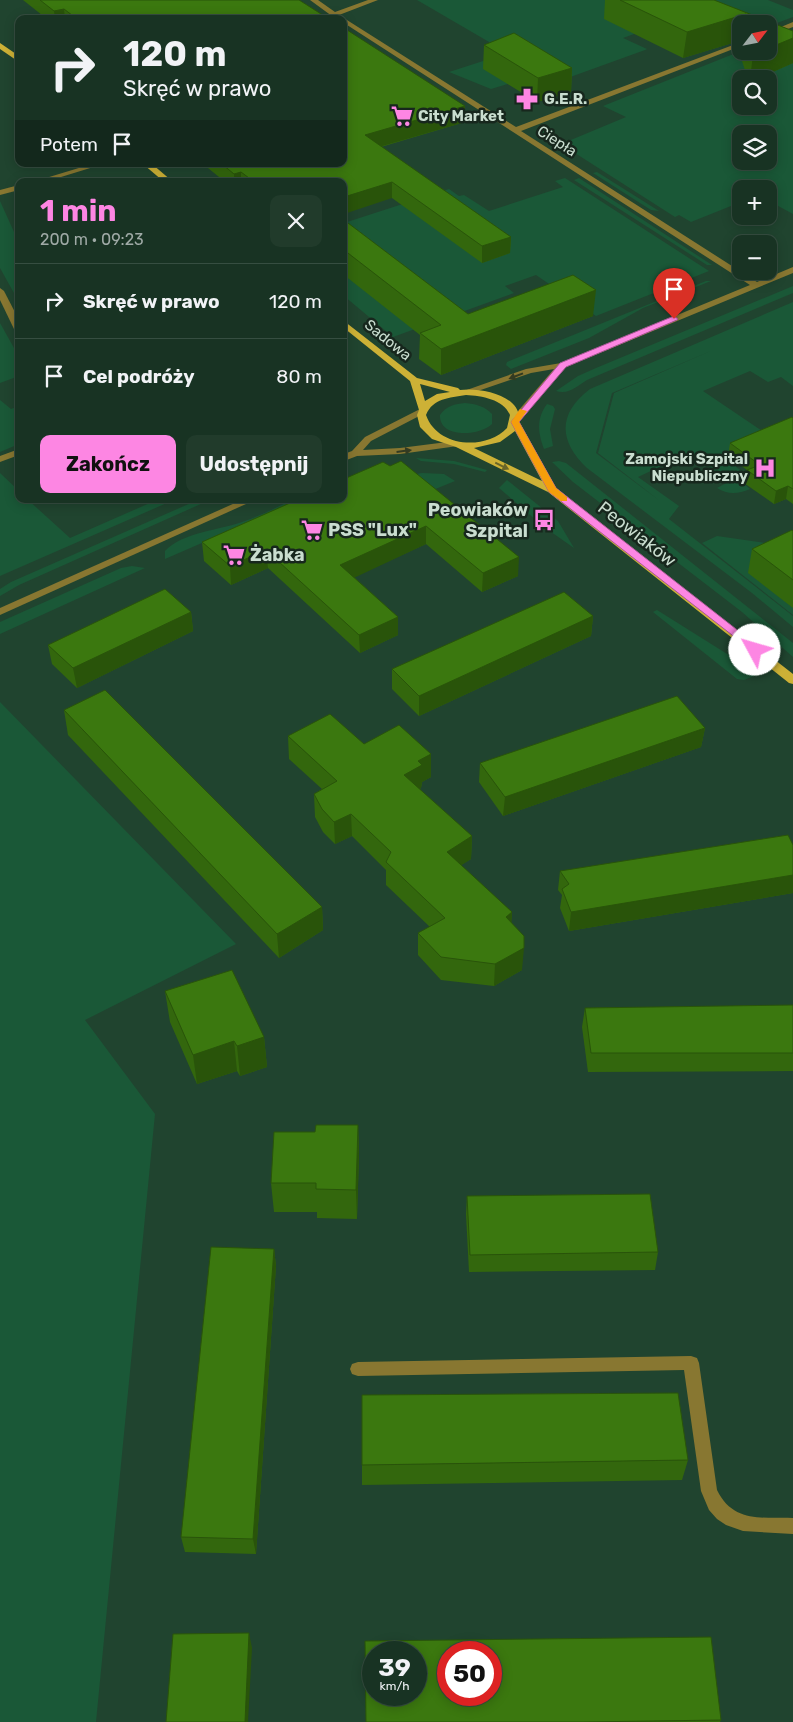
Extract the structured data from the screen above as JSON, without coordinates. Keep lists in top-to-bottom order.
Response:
{
  "streets": {
    "main road": ["Sadowa", "Peowiaków"],
    "street": ["Ciepła"]
  },
  "crossings": [
    ["Sadowa", "Peowiaków"]
  ],
  "places": {
    "pharmacy": ["G.E.R."],
    "supermarket": ["City Market", "PSS \"Lux\"", "Żabka"],
    "hospital": ["Zamojski Szpital Niepubliczny"],
    "bus stop": ["Peowiaków Szpital"]
  },
  "north": "top right",
  "page": {
    "map_buttons": ["+", "−"],
    "turn": ["120 m", "Skręć w prawo"],
    "then": "Potem",
    "heading": ["1 min", "200 m · 09:23"],
    "list": [
      {
        "name": "Skręć w prawo",
        "value": "120 m"
      },
      {
        "name": "Cel podróży",
        "value": "80 m"
      }
    ],
    "buttons": ["Zakończ", "Udostępnij"],
    "speed": "39 km/h",
    "limit": "50"
  }
}
